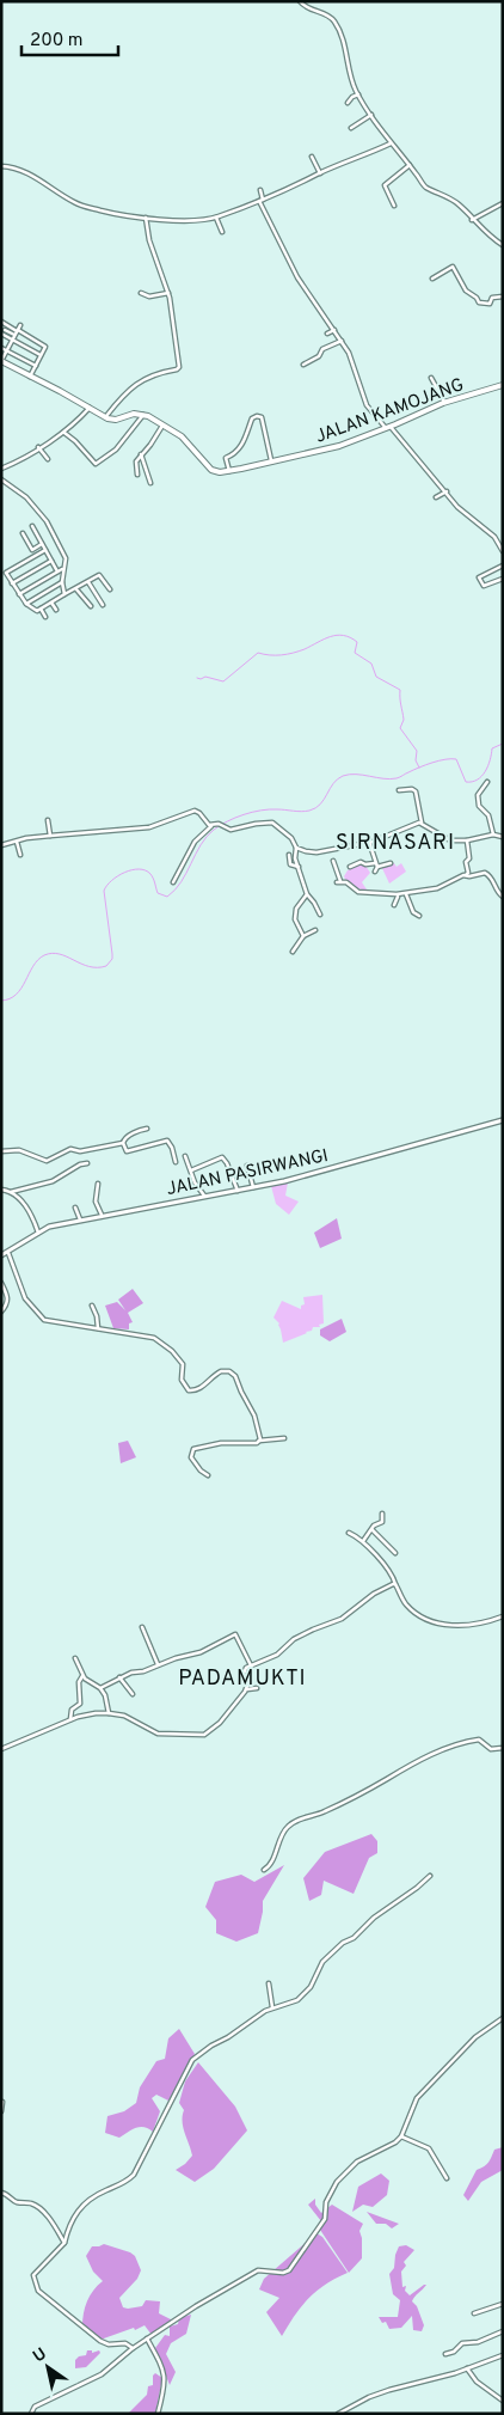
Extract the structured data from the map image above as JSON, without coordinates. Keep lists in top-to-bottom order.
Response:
{
  "streets": {
    "main road": ["JALAN KAMOJANG"],
    "street": ["JALAN PASIRWANGI"]
  },
  "districts": ["SIRNASARI", "PADAMUKTI"],
  "scale_bar": "200 m",
  "north": "top left"
}
